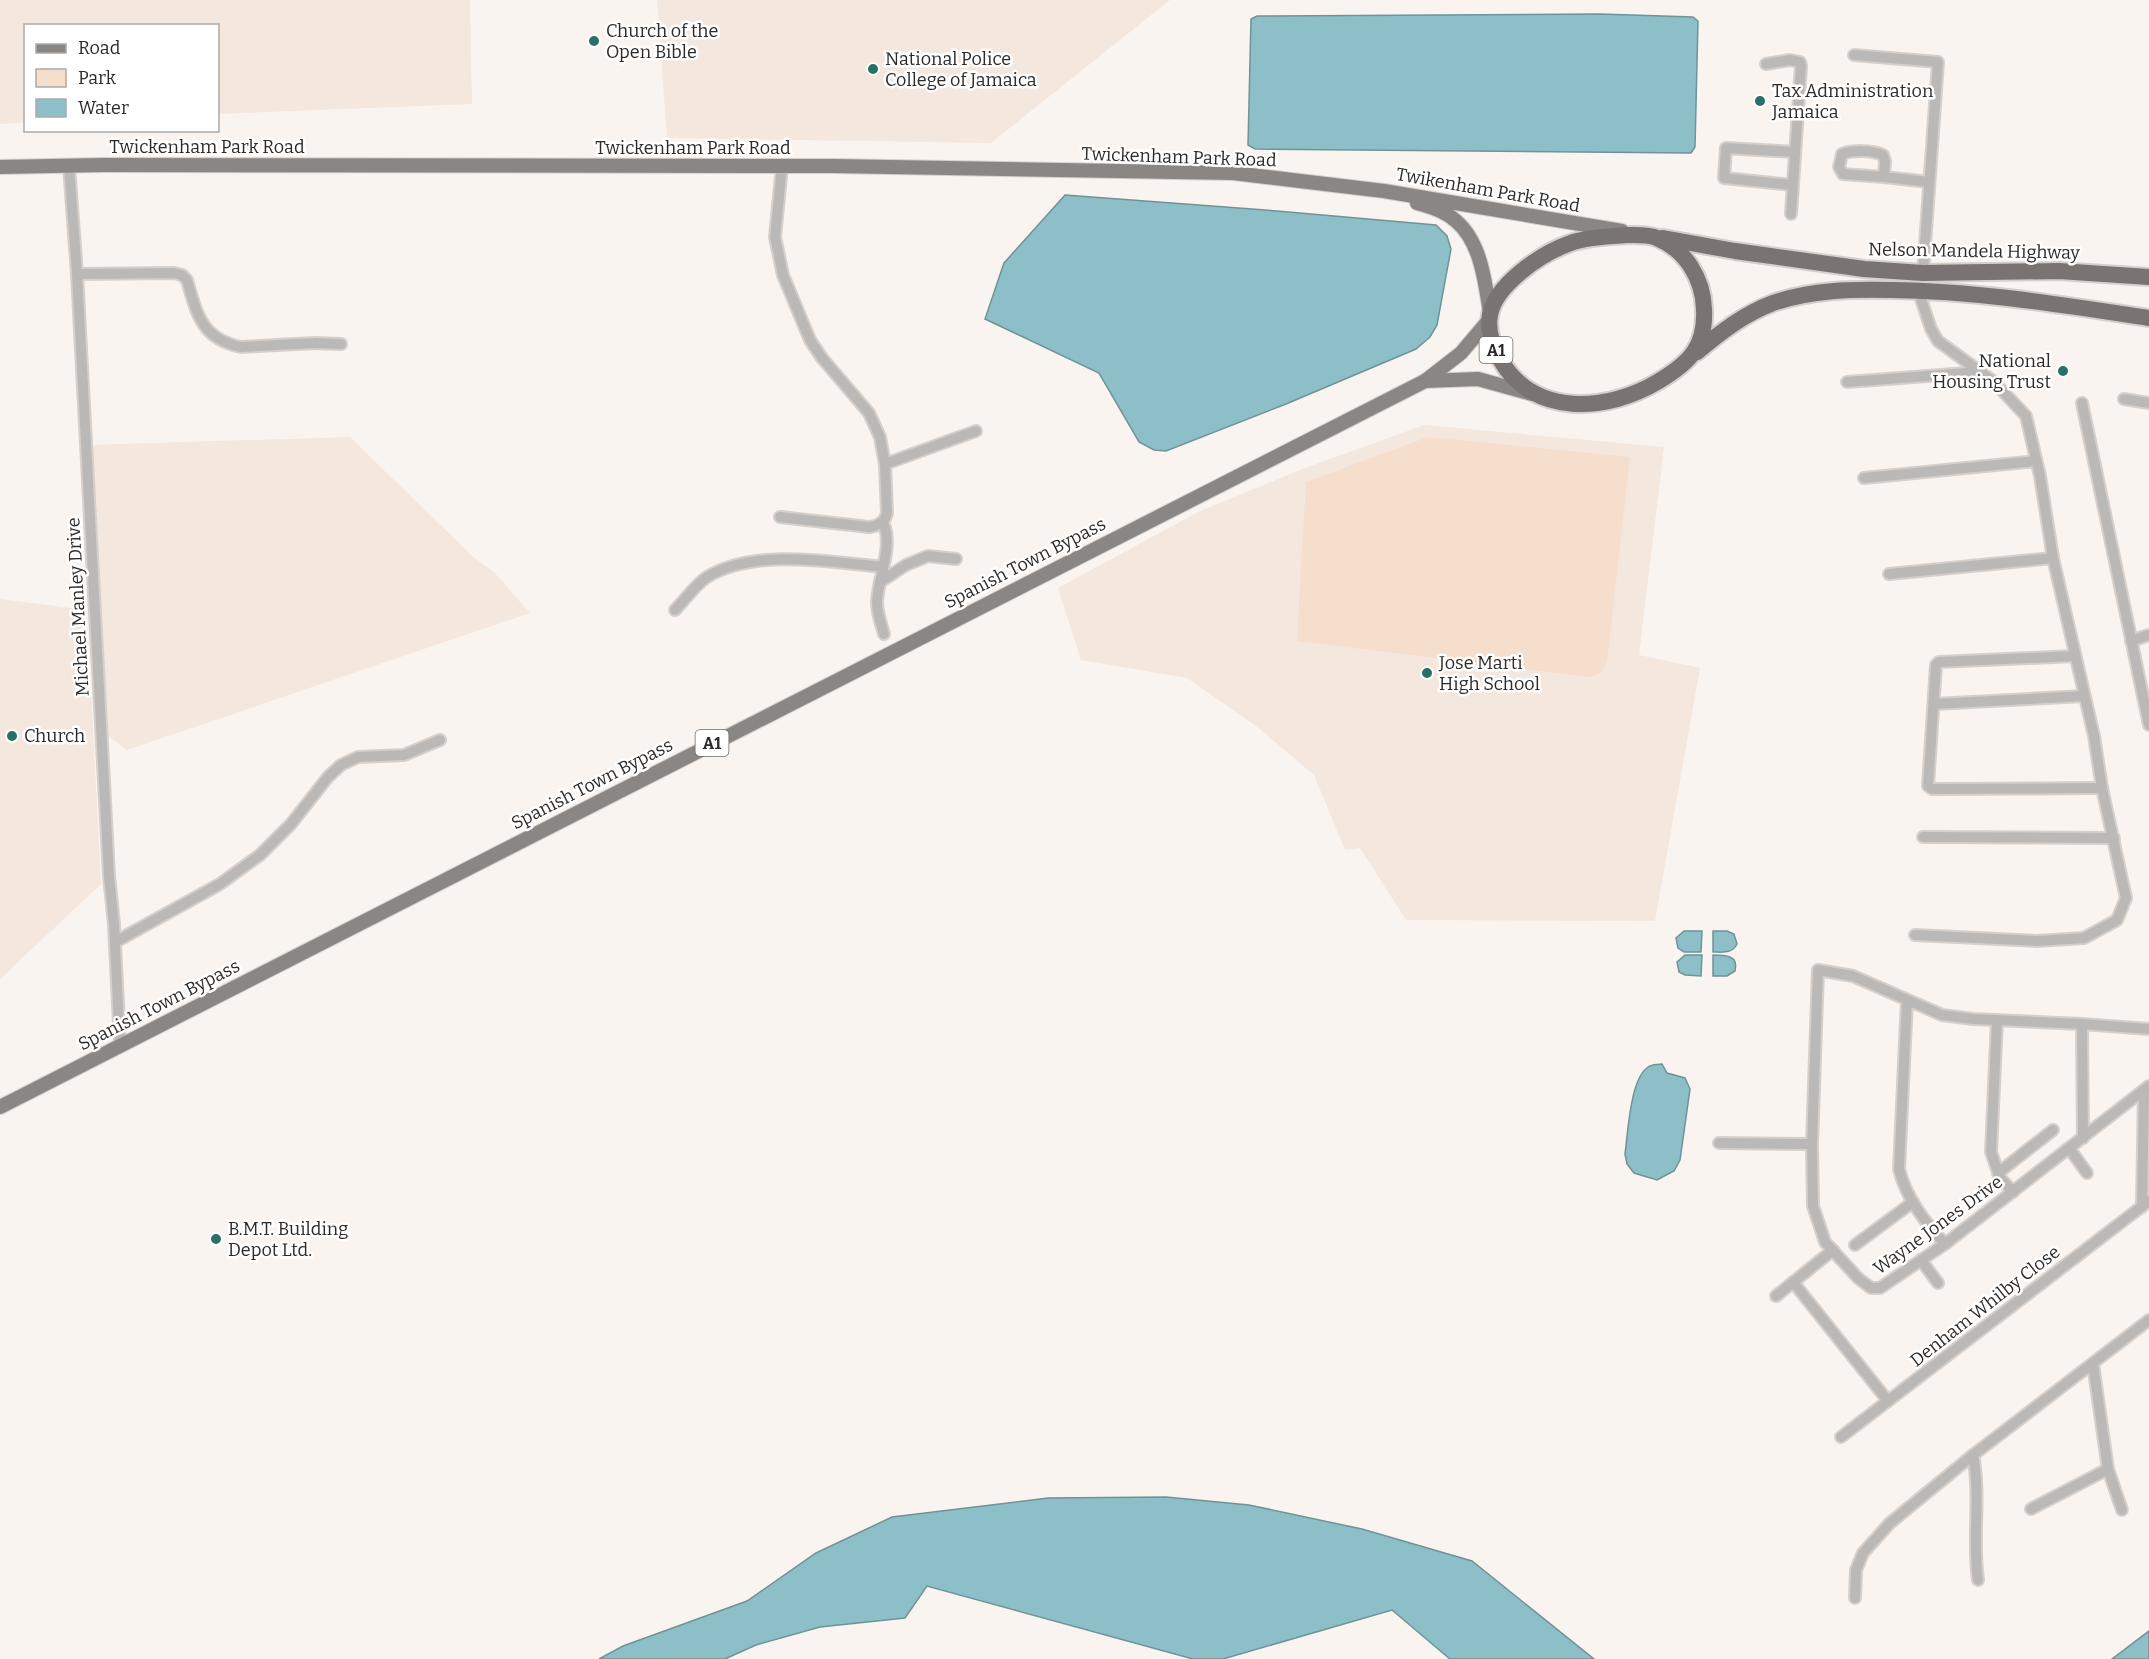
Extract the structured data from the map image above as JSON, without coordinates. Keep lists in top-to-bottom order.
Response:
{
  "streets": {
    "highway": ["Nelson Mandela Highway", "A1"],
    "main road": ["Twickenham Park Road", "Twikenham Park Road", "Spanish Town Bypass"],
    "street": ["Michael Manley Drive", "Wayne Jones Drive", "Denham Whilby Close"]
  },
  "crossings": [
    ["Twickenham Park Road", "Twikenham Park Road"],
    ["Twickenham Park Road", "Michael Manley Drive"],
    ["Twikenham Park Road", "Nelson Mandela Highway"],
    ["Twikenham Park Road", "A1"],
    ["Twikenham Park Road", "Spanish Town Bypass"],
    ["Nelson Mandela Highway", "A1"],
    ["Nelson Mandela Highway", "Spanish Town Bypass"],
    ["A1", "Spanish Town Bypass"],
    ["Spanish Town Bypass", "Michael Manley Drive"]
  ],
  "places": [
    "Church of the Open Bible",
    "National Police College of Jamaica",
    "Tax Administration Jamaica",
    "National Housing Trust",
    "Jose Marti High School",
    "Church",
    "B.M.T. Building Depot Ltd."
  ],
  "legend": ["Road", "Park", "Water"]
}
